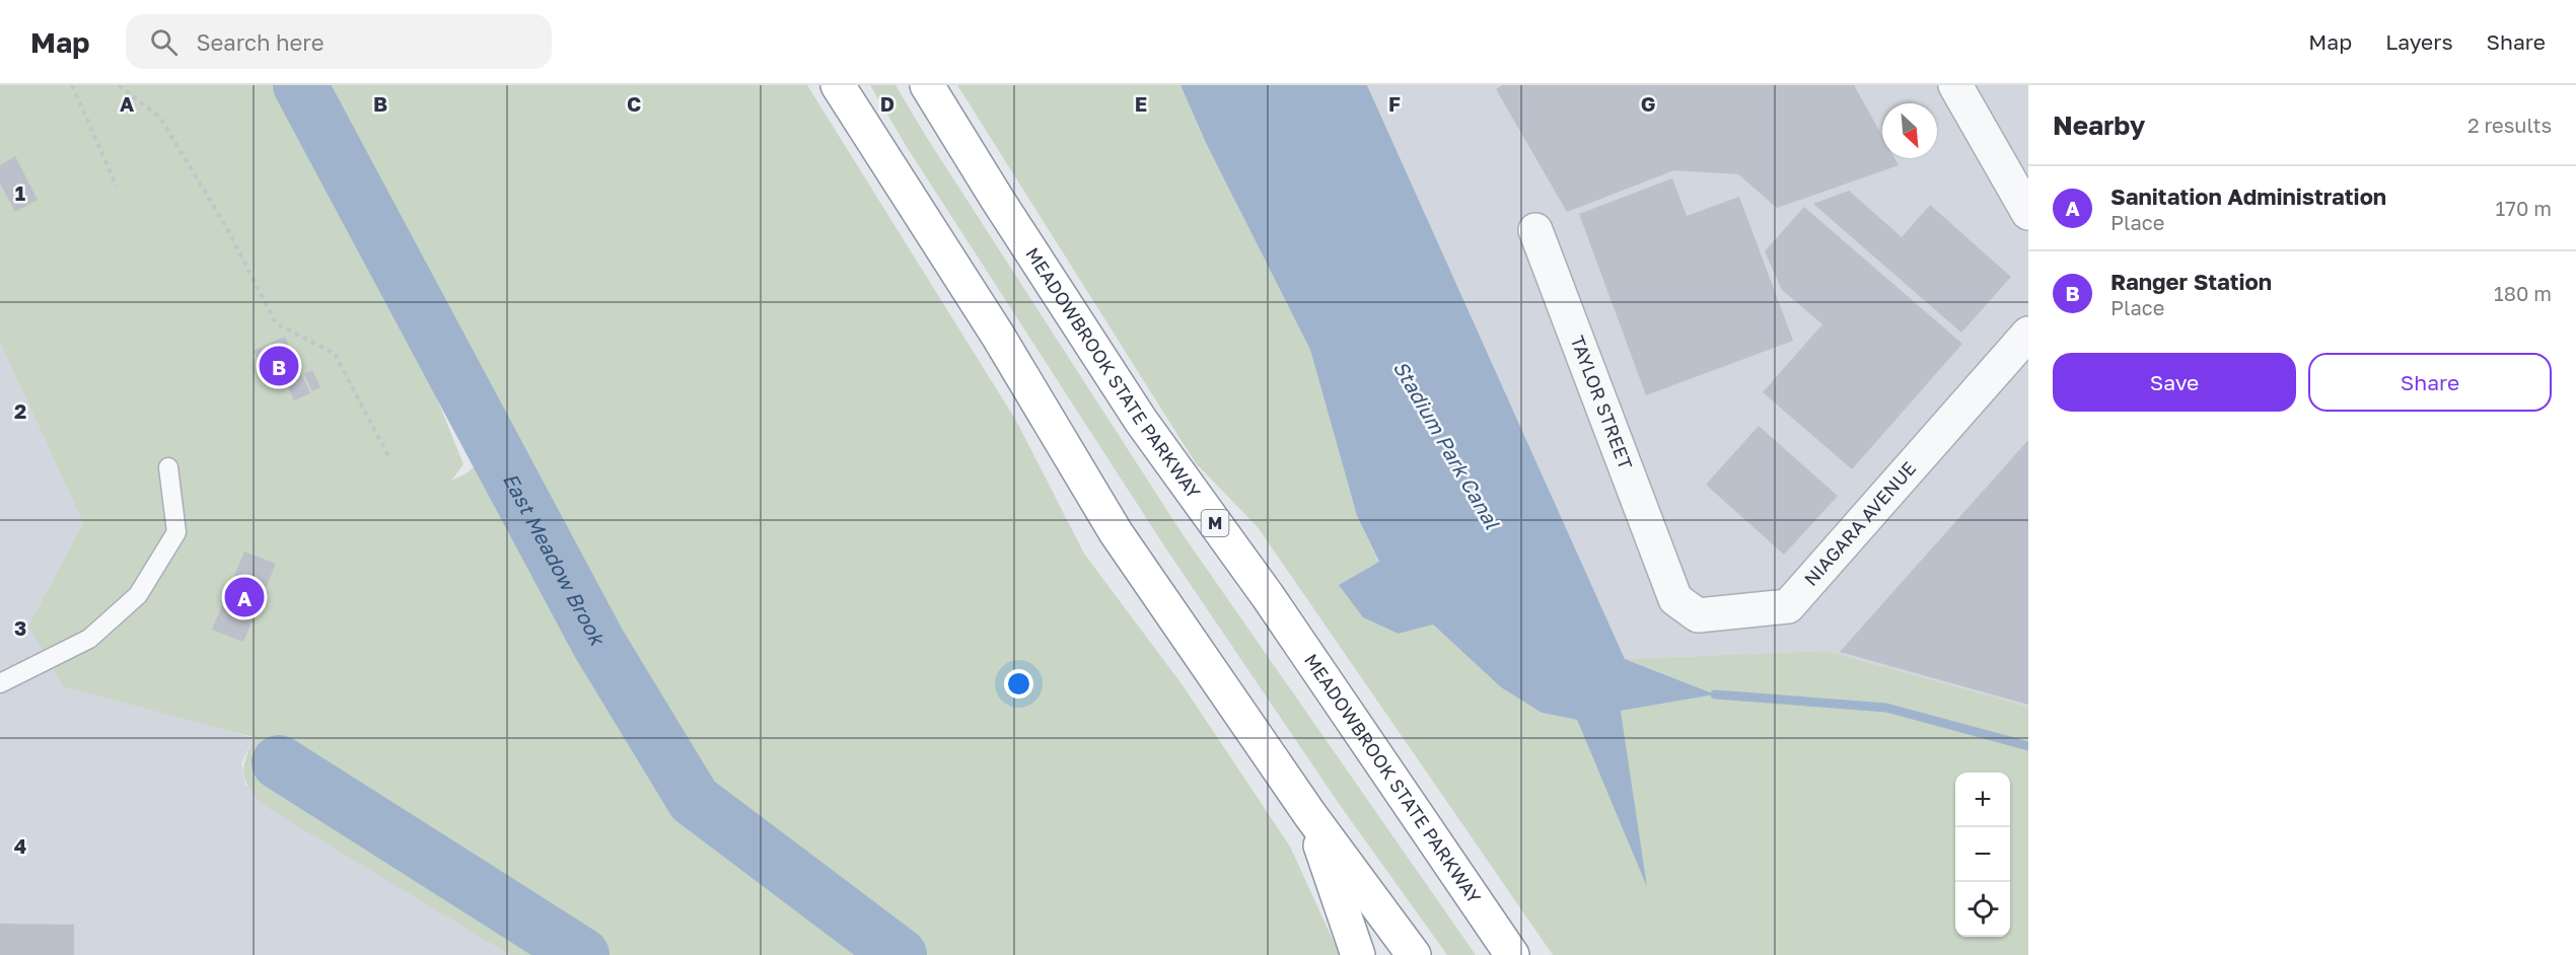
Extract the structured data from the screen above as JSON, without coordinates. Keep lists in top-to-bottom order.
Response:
{
  "streets": {
    "highway": ["MEADOWBROOK STATE PARKWAY", "M"],
    "street": ["TAYLOR STREET", "NIAGARA AVENUE"]
  },
  "crossings": [
    ["TAYLOR STREET", "NIAGARA AVENUE"]
  ],
  "water": ["Stadium Park Canal", "East Meadow Brook"],
  "north": "bottom right",
  "page": {
    "header": "Map",
    "search": "Search here",
    "nav": ["Map", "Layers", "Share"],
    "heading": ["Nearby", "2 results"],
    "list": [
      {
        "mark": "A",
        "name": "Sanitation Administration",
        "note": "Place",
        "value": "170 m"
      },
      {
        "mark": "B",
        "name": "Ranger Station",
        "note": "Place",
        "value": "180 m"
      }
    ],
    "buttons": ["Save", "Share"],
    "pins": ["B", "A"],
    "map_buttons": ["+", "−"]
  },
  "grid": {
    "columns": [
      "A",
      "B",
      "C",
      "D",
      "E",
      "F",
      "G"
    ],
    "rows": [
      "1",
      "2",
      "3",
      "4"
    ]
  }
}
